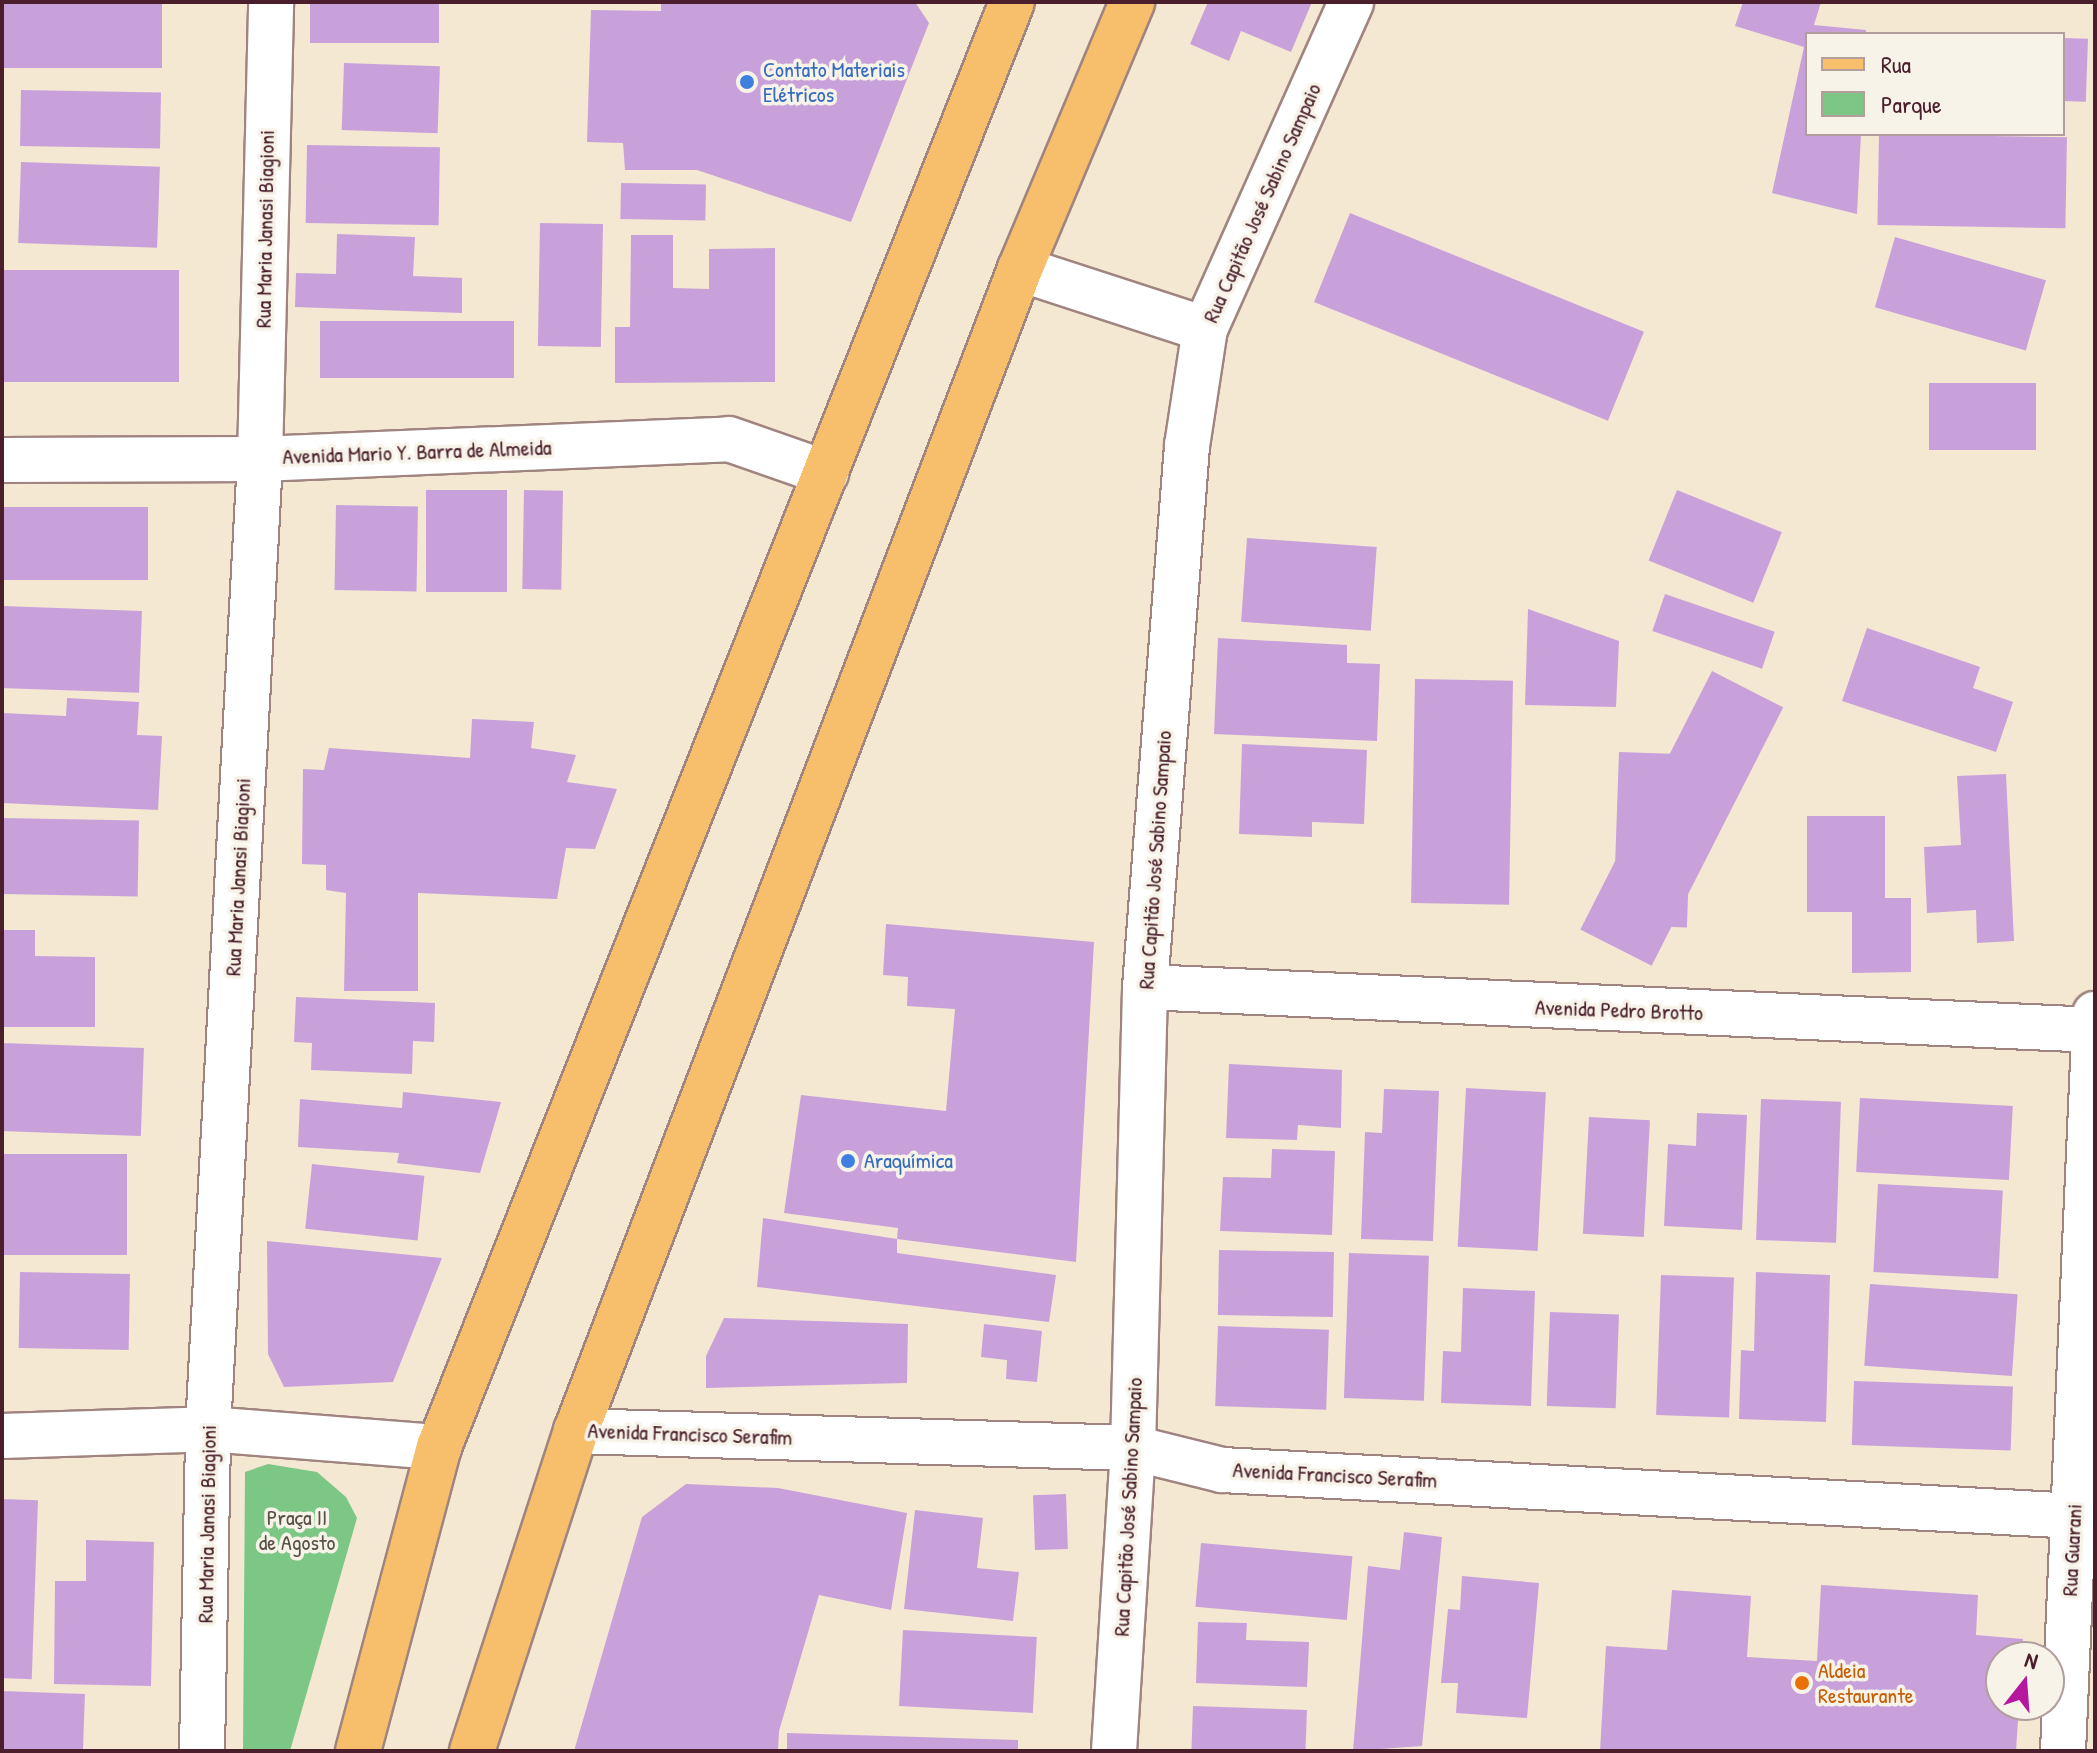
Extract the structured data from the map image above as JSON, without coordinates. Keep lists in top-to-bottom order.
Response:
{
  "streets": {
    "street": [
      "Rua Capitão José Sabino Sampaio",
      "Rua Maria Janasi Biagioni",
      "Avenida Mario Y. Barra de Almeida",
      "Avenida Pedro Brotto",
      "Avenida Francisco Serafim",
      "Rua Guarani"
    ]
  },
  "crossings": [
    ["Rua Capitão José Sabino Sampaio", "Avenida Pedro Brotto"],
    ["Rua Capitão José Sabino Sampaio", "Avenida Francisco Serafim"],
    ["Rua Maria Janasi Biagioni", "Avenida Mario Y. Barra de Almeida"],
    ["Avenida Pedro Brotto", "Rua Guarani"],
    ["Avenida Francisco Serafim", "Rua Guarani"]
  ],
  "parks": ["Praça II de Agosto"],
  "places": ["Contato Materiais Elétricos", "Araquímica", "Aldeia Restaurante"],
  "legend": ["Rua", "Parque"],
  "north": "top"
}
